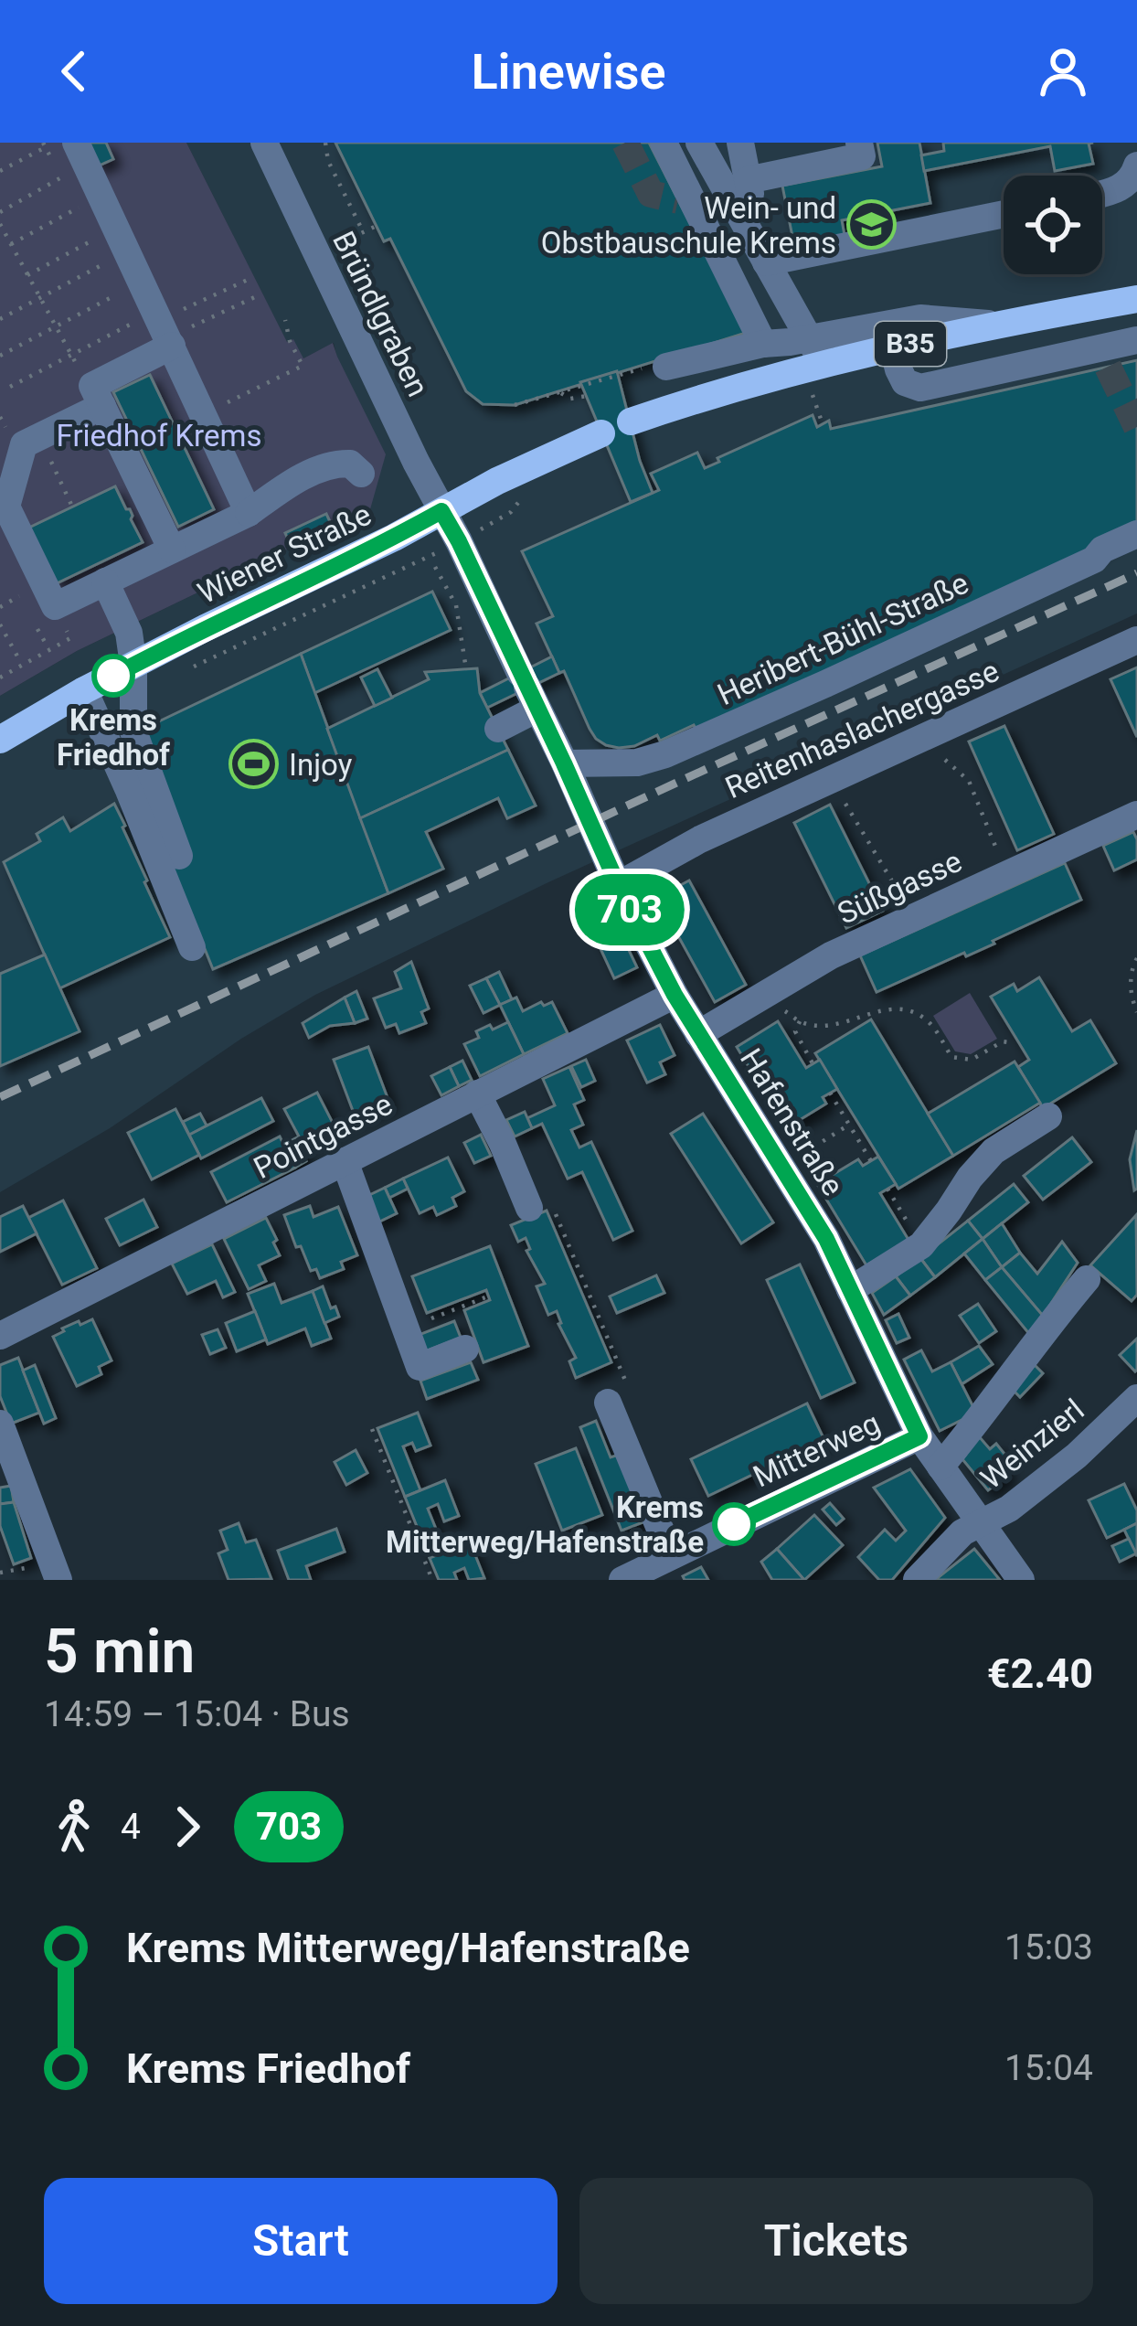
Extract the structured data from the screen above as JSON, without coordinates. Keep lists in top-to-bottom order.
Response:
{
  "streets": {
    "main road": ["B35", "Wiener Straße"],
    "street": [
      "Bründlgraben",
      "Heribert-Bühl-Straße",
      "Reitenhaslachergasse",
      "Süßgasse",
      "Hafenstraße",
      "Pointgasse",
      "Weinzierl",
      "Mitterweg"
    ]
  },
  "crossings": [
    ["Bründlgraben", "Wiener Straße"],
    ["Bründlgraben", "Hafenstraße"],
    ["Wiener Straße", "Hafenstraße"],
    ["Heribert-Bühl-Straße", "Hafenstraße"],
    ["Reitenhaslachergasse", "Hafenstraße"],
    ["Süßgasse", "Hafenstraße"],
    ["Hafenstraße", "Pointgasse"],
    ["Hafenstraße", "Weinzierl"],
    ["Hafenstraße", "Mitterweg"]
  ],
  "parks": ["Friedhof Krems"],
  "places": {
    "school or university": ["Wein- und Obstbauschule Krems"],
    "other": ["Krems Friedhof", "Krems Mitterweg/Hafenstraße"],
    "sports": ["Injoy"]
  },
  "lines": ["bus line 703"],
  "page": {
    "header": "Linewise",
    "on_map": "703",
    "heading": ["5 min", "14:59 – 15:04 · Bus", "€2.40"],
    "legs": ["4", "703"],
    "list": [
      {
        "name": "Krems Mitterweg/Hafenstraße",
        "value": "15:03"
      },
      {
        "name": "Krems Friedhof",
        "value": "15:04"
      }
    ],
    "buttons": ["Start", "Tickets"]
  }
}
